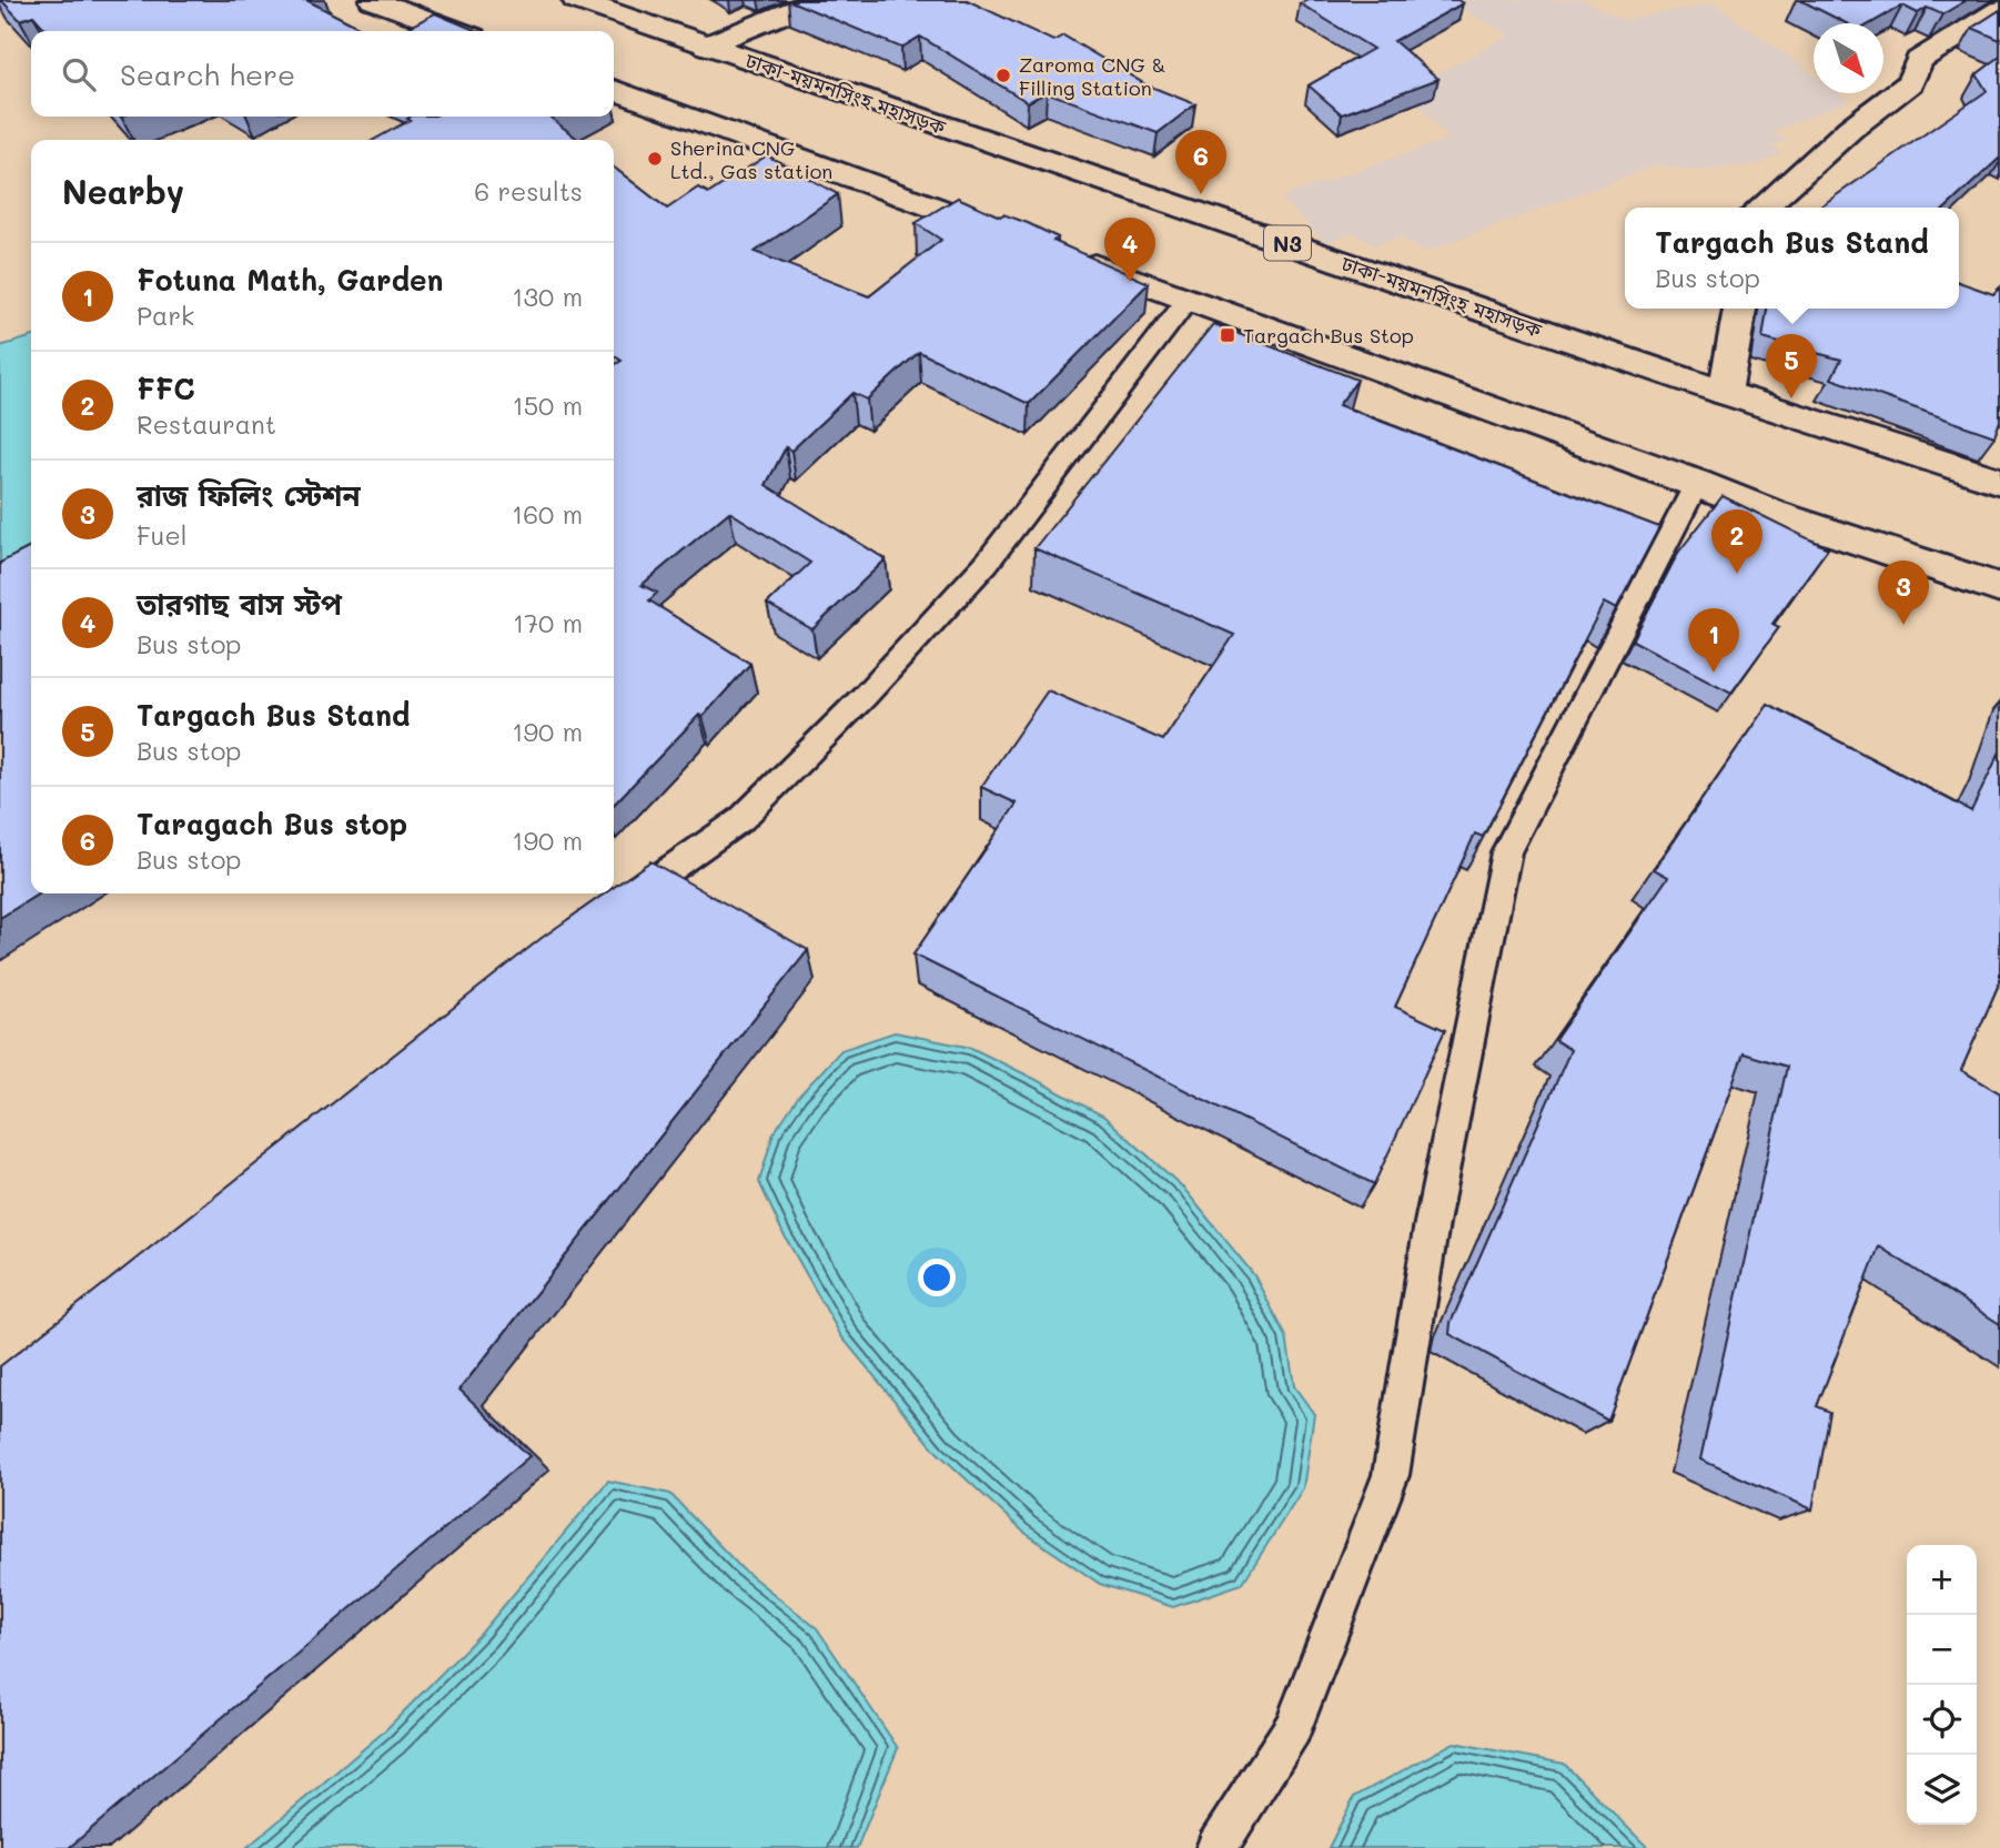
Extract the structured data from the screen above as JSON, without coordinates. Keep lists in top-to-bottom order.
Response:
{
  "streets": {
    "main road": ["ঢাকা-ময়মনসিংহ মহাসড়ক", "N3"]
  },
  "places": {
    "other": ["Zaroma CNG & Filling Station", "Sherina CNG Ltd., Gas station"],
    "transit": ["Targach Bus Stop"]
  },
  "north": "bottom right",
  "page": {
    "search": "Search here",
    "pins": [
      "6",
      "4",
      "5",
      "2",
      "3",
      "1"
    ],
    "heading": ["Nearby", "6 results"],
    "popup": ["Targach Bus Stand", "Bus stop"],
    "list": [
      {
        "mark": "1",
        "name": "Fotuna Math, Garden",
        "note": "Park",
        "value": "130 m"
      },
      {
        "mark": "2",
        "name": "FFC",
        "note": "Restaurant",
        "value": "150 m"
      },
      {
        "mark": "3",
        "name": "রাজ ফিলিং স্টেশন",
        "note": "Fuel",
        "value": "160 m"
      },
      {
        "mark": "4",
        "name": "তারগাছ বাস স্টপ",
        "note": "Bus stop",
        "value": "170 m"
      },
      {
        "mark": "5",
        "name": "Targach Bus Stand",
        "note": "Bus stop",
        "value": "190 m"
      },
      {
        "mark": "6",
        "name": "Taragach Bus stop",
        "note": "Bus stop",
        "value": "190 m"
      }
    ],
    "map_buttons": ["+", "−"]
  }
}
